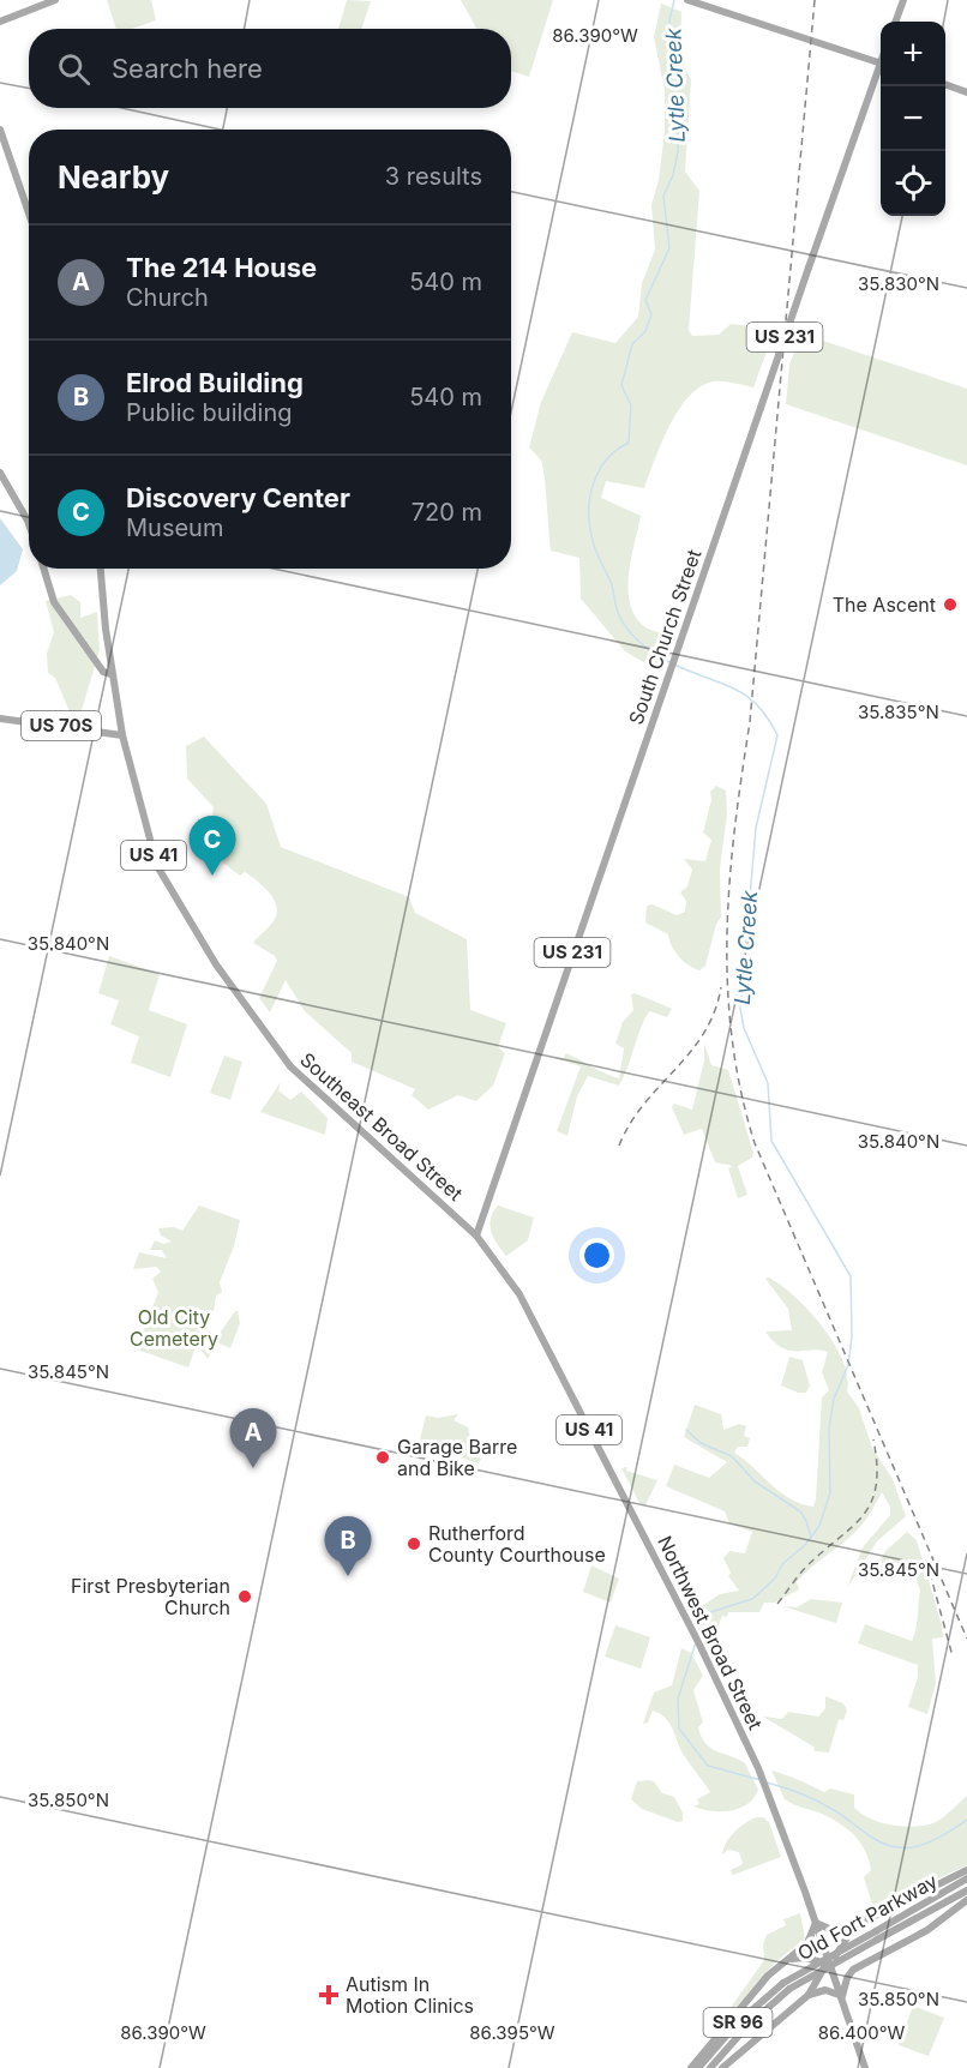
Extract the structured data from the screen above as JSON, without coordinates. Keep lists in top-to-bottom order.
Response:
{
  "streets": {
    "main road": [
      "US 231",
      "South Church Street",
      "US 70S",
      "US 41",
      "Southeast Broad Street",
      "Northwest Broad Street",
      "Old Fort Parkway",
      "SR 96"
    ]
  },
  "crossings": [
    ["South Church Street", "Southeast Broad Street"],
    ["South Church Street", "Northwest Broad Street"],
    ["US 70S", "Southeast Broad Street"],
    ["Southeast Broad Street", "Northwest Broad Street"],
    ["Old Fort Parkway", "SR 96"]
  ],
  "water": ["Lytle Creek"],
  "parks": ["Old City Cemetery"],
  "places": {
    "other": [
      "The Ascent",
      "Garage Barre and Bike",
      "Rutherford County Courthouse",
      "First Presbyterian Church"
    ],
    "health": ["Autism In Motion Clinics"]
  },
  "page": {
    "map_buttons": ["+", "−"],
    "search": "Search here",
    "heading": ["Nearby", "3 results"],
    "list": [
      {
        "mark": "A",
        "name": "The 214 House",
        "note": "Church",
        "value": "540 m"
      },
      {
        "mark": "B",
        "name": "Elrod Building",
        "note": "Public building",
        "value": "540 m"
      },
      {
        "mark": "C",
        "name": "Discovery Center",
        "note": "Museum",
        "value": "720 m"
      }
    ],
    "pins": ["C", "A", "B"]
  },
  "coordinates": [
    "86.390°W",
    "35.830°N",
    "35.835°N",
    "35.840°N",
    "35.845°N",
    "35.850°N",
    "86.395°W",
    "86.400°W"
  ]
}
